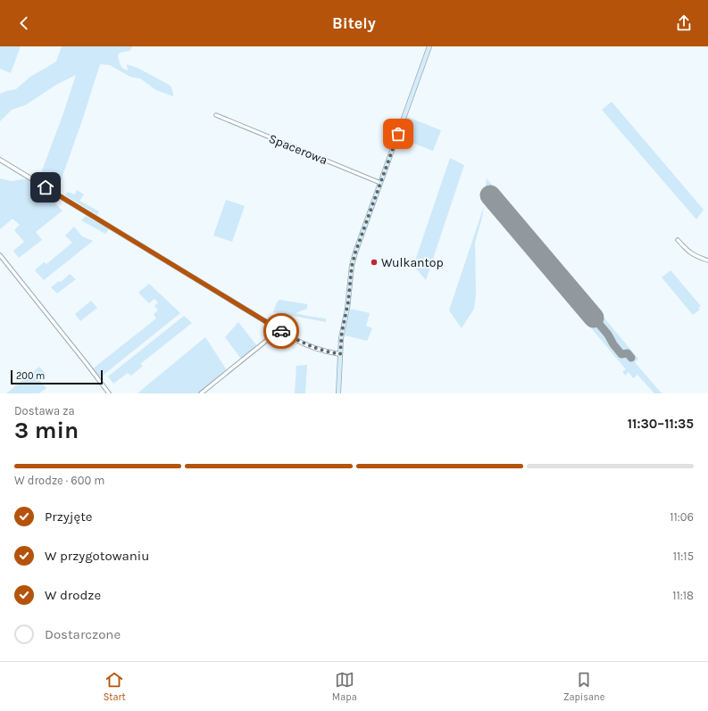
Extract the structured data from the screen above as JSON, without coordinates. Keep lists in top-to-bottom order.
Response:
{
  "streets": {
    "street": ["Spacerowa"]
  },
  "places": ["Wulkantop"],
  "scale_bar": "200 m",
  "page": {
    "header": "Bitely",
    "scale": "200 m",
    "heading": ["3 min", "Dostawa za", "11:30–11:35"],
    "bar": "W drodze · 600 m",
    "list": [
      ["Przyjęte", "11:06"],
      ["W przygotowaniu", "11:15"],
      ["W drodze", "11:18"],
      "Dostarczone"
    ],
    "tabs": ["Start", "Mapa", "Zapisane"]
  }
}
